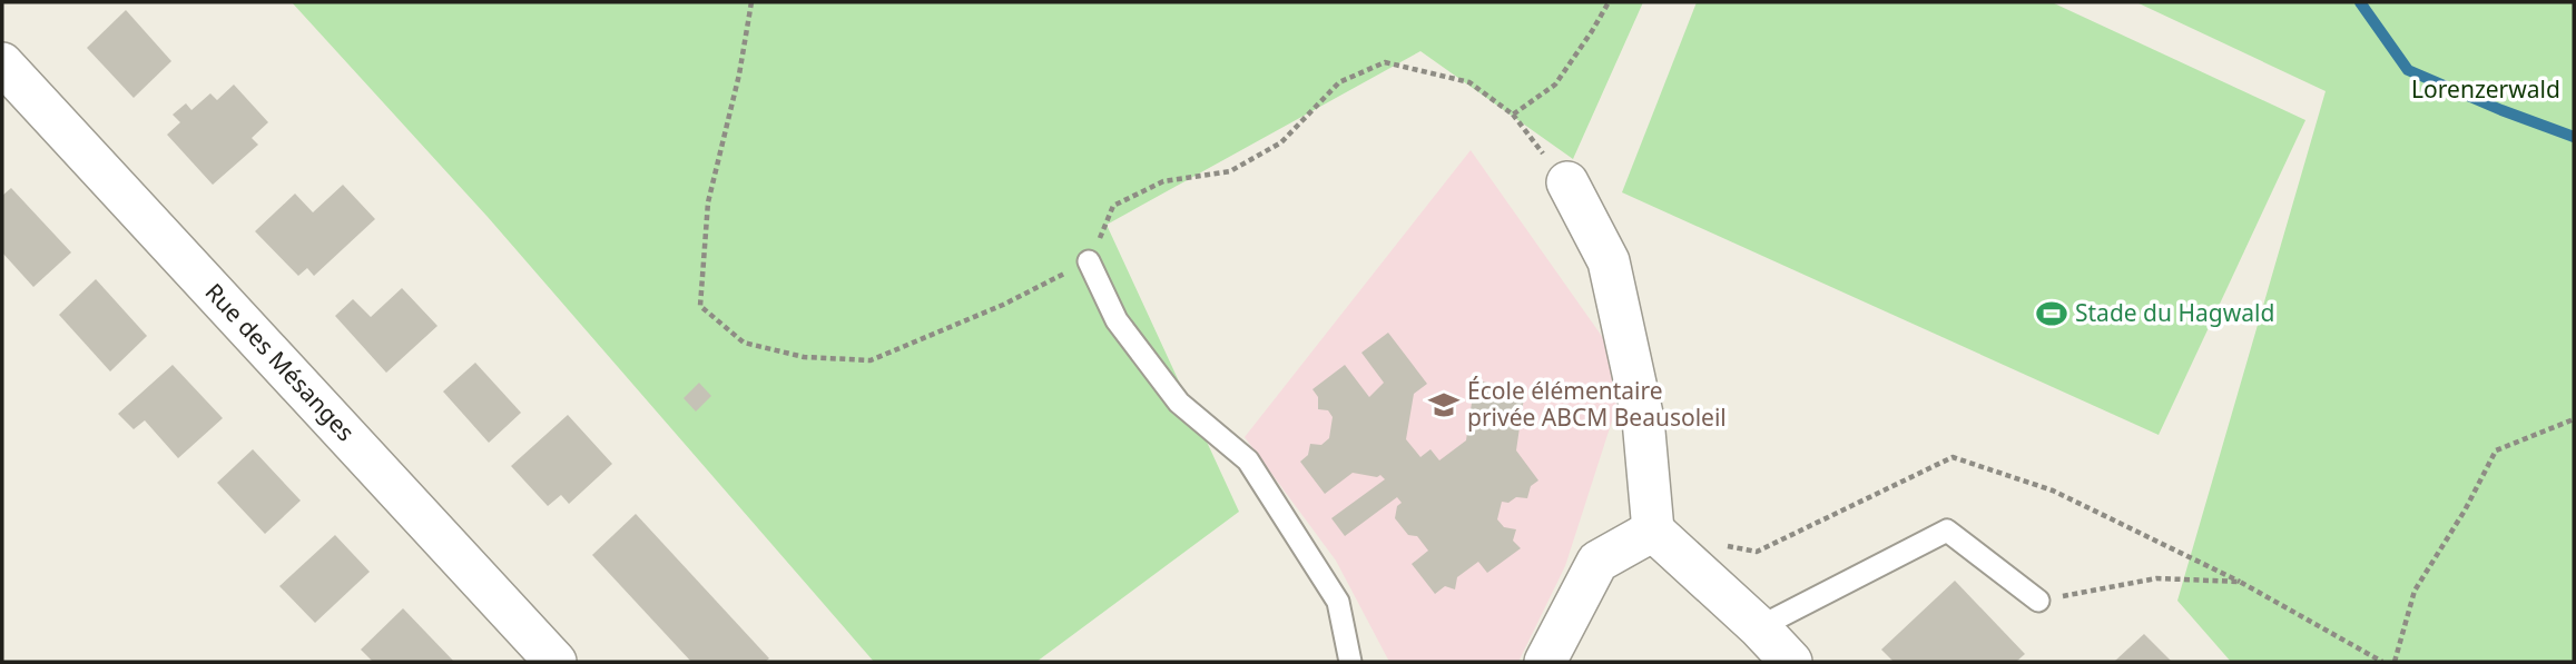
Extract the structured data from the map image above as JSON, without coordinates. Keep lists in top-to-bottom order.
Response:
{
  "streets": {
    "street": ["Rue des Mésanges"]
  },
  "parks": ["Lorenzerwald"],
  "places": {
    "sports": ["Stade du Hagwald"],
    "school or university": ["École élémentaire privée ABCM Beausoleil"]
  }
}
